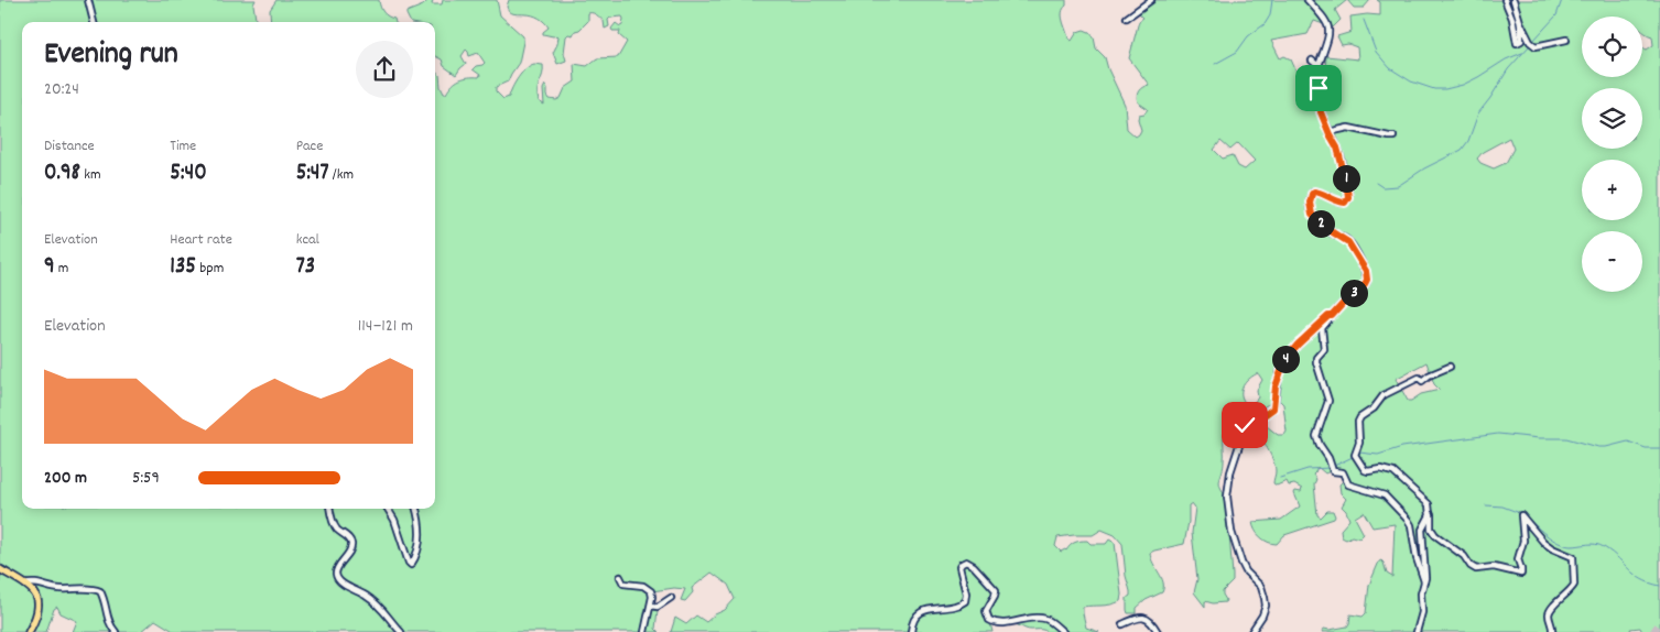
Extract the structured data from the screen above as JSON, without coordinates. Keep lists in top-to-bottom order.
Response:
{
  "page": {
    "map_buttons": ["+", "−"],
    "heading": ["Evening run", "20:24"],
    "stats": [
      ["Distance", "0.98 km"],
      ["Time", "5:40"],
      ["Pace", "5:47 /km"],
      ["Elevation", "9 m"],
      ["Heart rate", "135 bpm"],
      ["kcal", "73"]
    ],
    "pins": [
      "1",
      "2",
      "3",
      "4"
    ],
    "chart": ["Elevation", "114–121 m"],
    "list": [
      {
        "name": "200 m",
        "note": "5:59"
      }
    ]
  }
}
